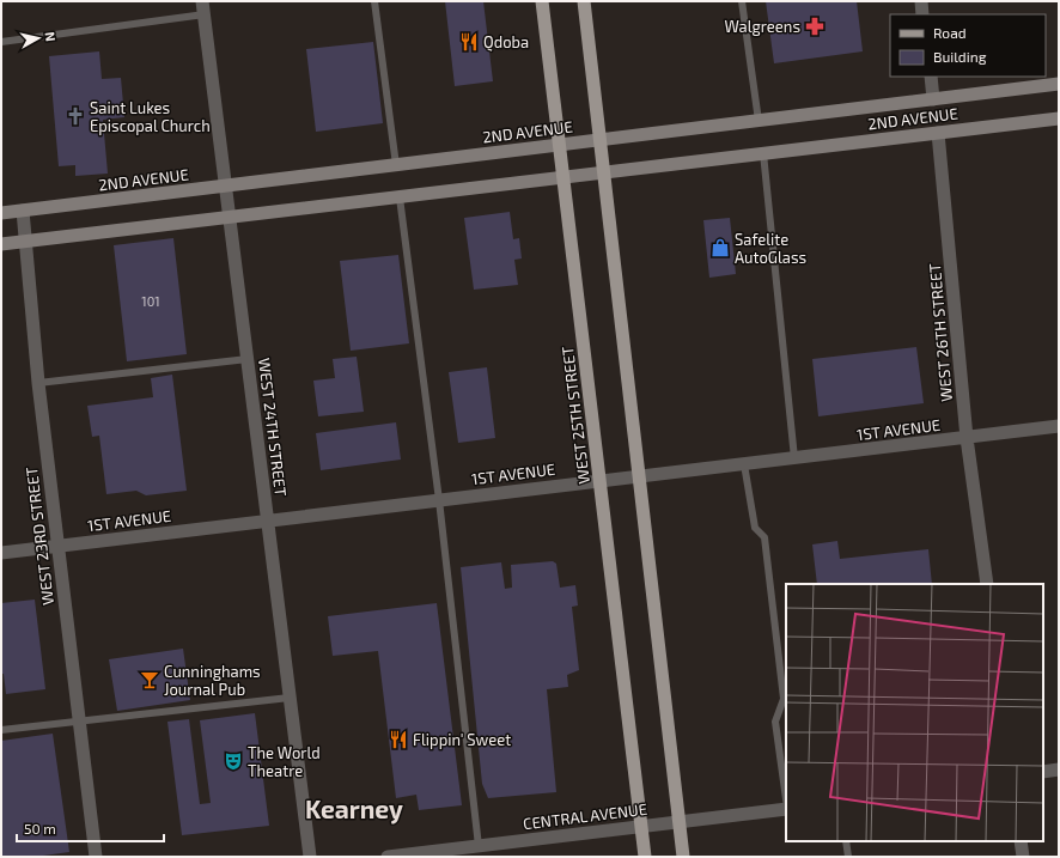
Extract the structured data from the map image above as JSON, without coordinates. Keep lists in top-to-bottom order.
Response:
{
  "streets": {
    "main road": ["2ND AVENUE", "WEST 25TH STREET"],
    "street": [
      "WEST 26TH STREET",
      "WEST 24TH STREET",
      "1ST AVENUE",
      "WEST 23RD STREET",
      "CENTRAL AVENUE"
    ]
  },
  "crossings": [
    ["2ND AVENUE", "WEST 26TH STREET"],
    ["2ND AVENUE", "WEST 25TH STREET"],
    ["2ND AVENUE", "WEST 24TH STREET"],
    ["2ND AVENUE", "WEST 23RD STREET"],
    ["WEST 26TH STREET", "1ST AVENUE"],
    ["WEST 25TH STREET", "1ST AVENUE"],
    ["WEST 25TH STREET", "CENTRAL AVENUE"],
    ["WEST 24TH STREET", "1ST AVENUE"],
    ["1ST AVENUE", "WEST 23RD STREET"]
  ],
  "districts": ["Kearney"],
  "places": {
    "pharmacy": ["Walgreens"],
    "restaurant": ["Qdoba", "Flippin' Sweet"],
    "church": ["Saint Lukes Episcopal Church"],
    "shop": ["Safelite AutoGlass"],
    "bar": ["Cunninghams Journal Pub"],
    "theatre": ["The World Theatre"]
  },
  "house_numbers": ["101"],
  "legend": ["Road", "Building"],
  "scale_bar": "50 m",
  "north": "right"
}
